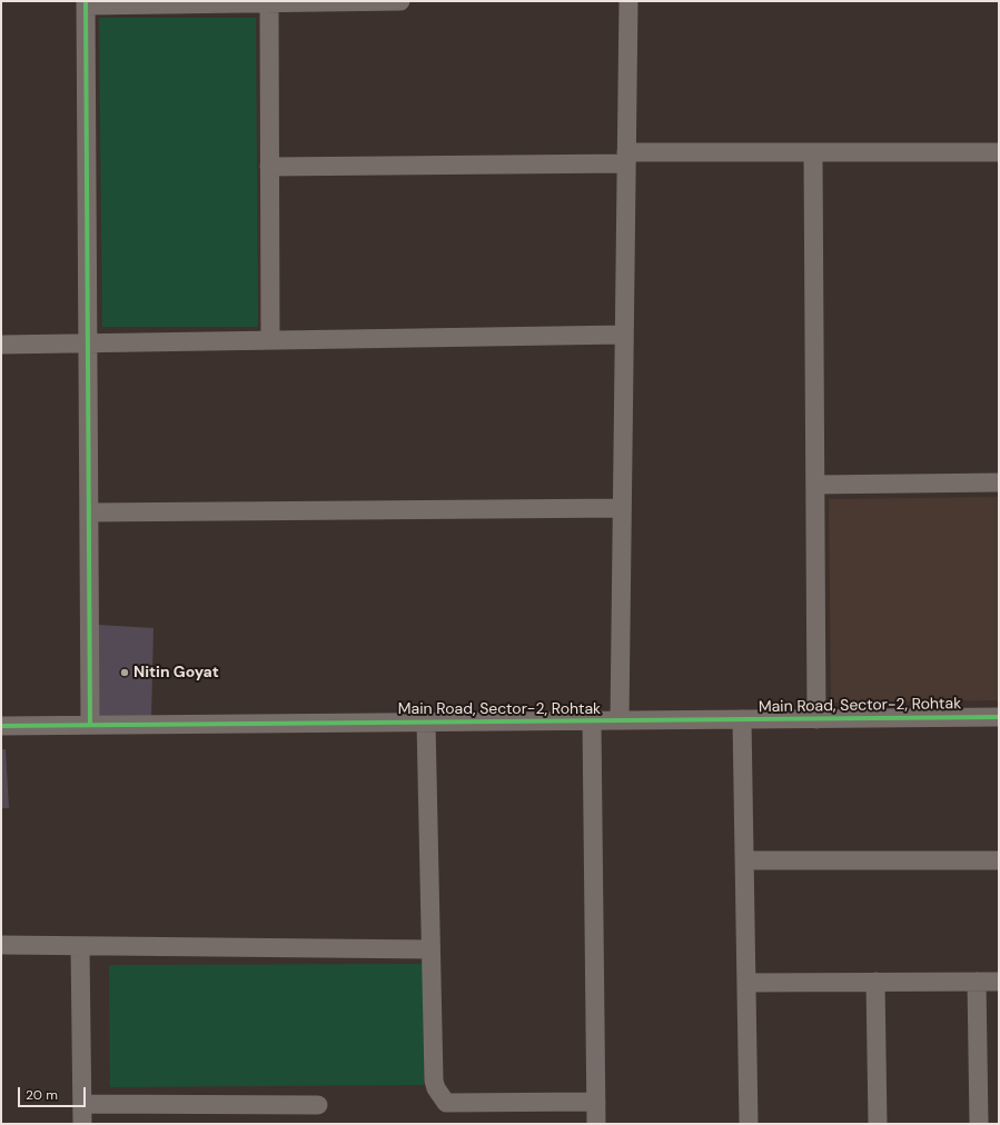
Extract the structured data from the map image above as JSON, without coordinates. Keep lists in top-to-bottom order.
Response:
{
  "streets": {
    "street": ["Main Road, Sector-2, Rohtak"]
  },
  "places": ["Nitin Goyat"],
  "scale_bar": "20 m"
}
